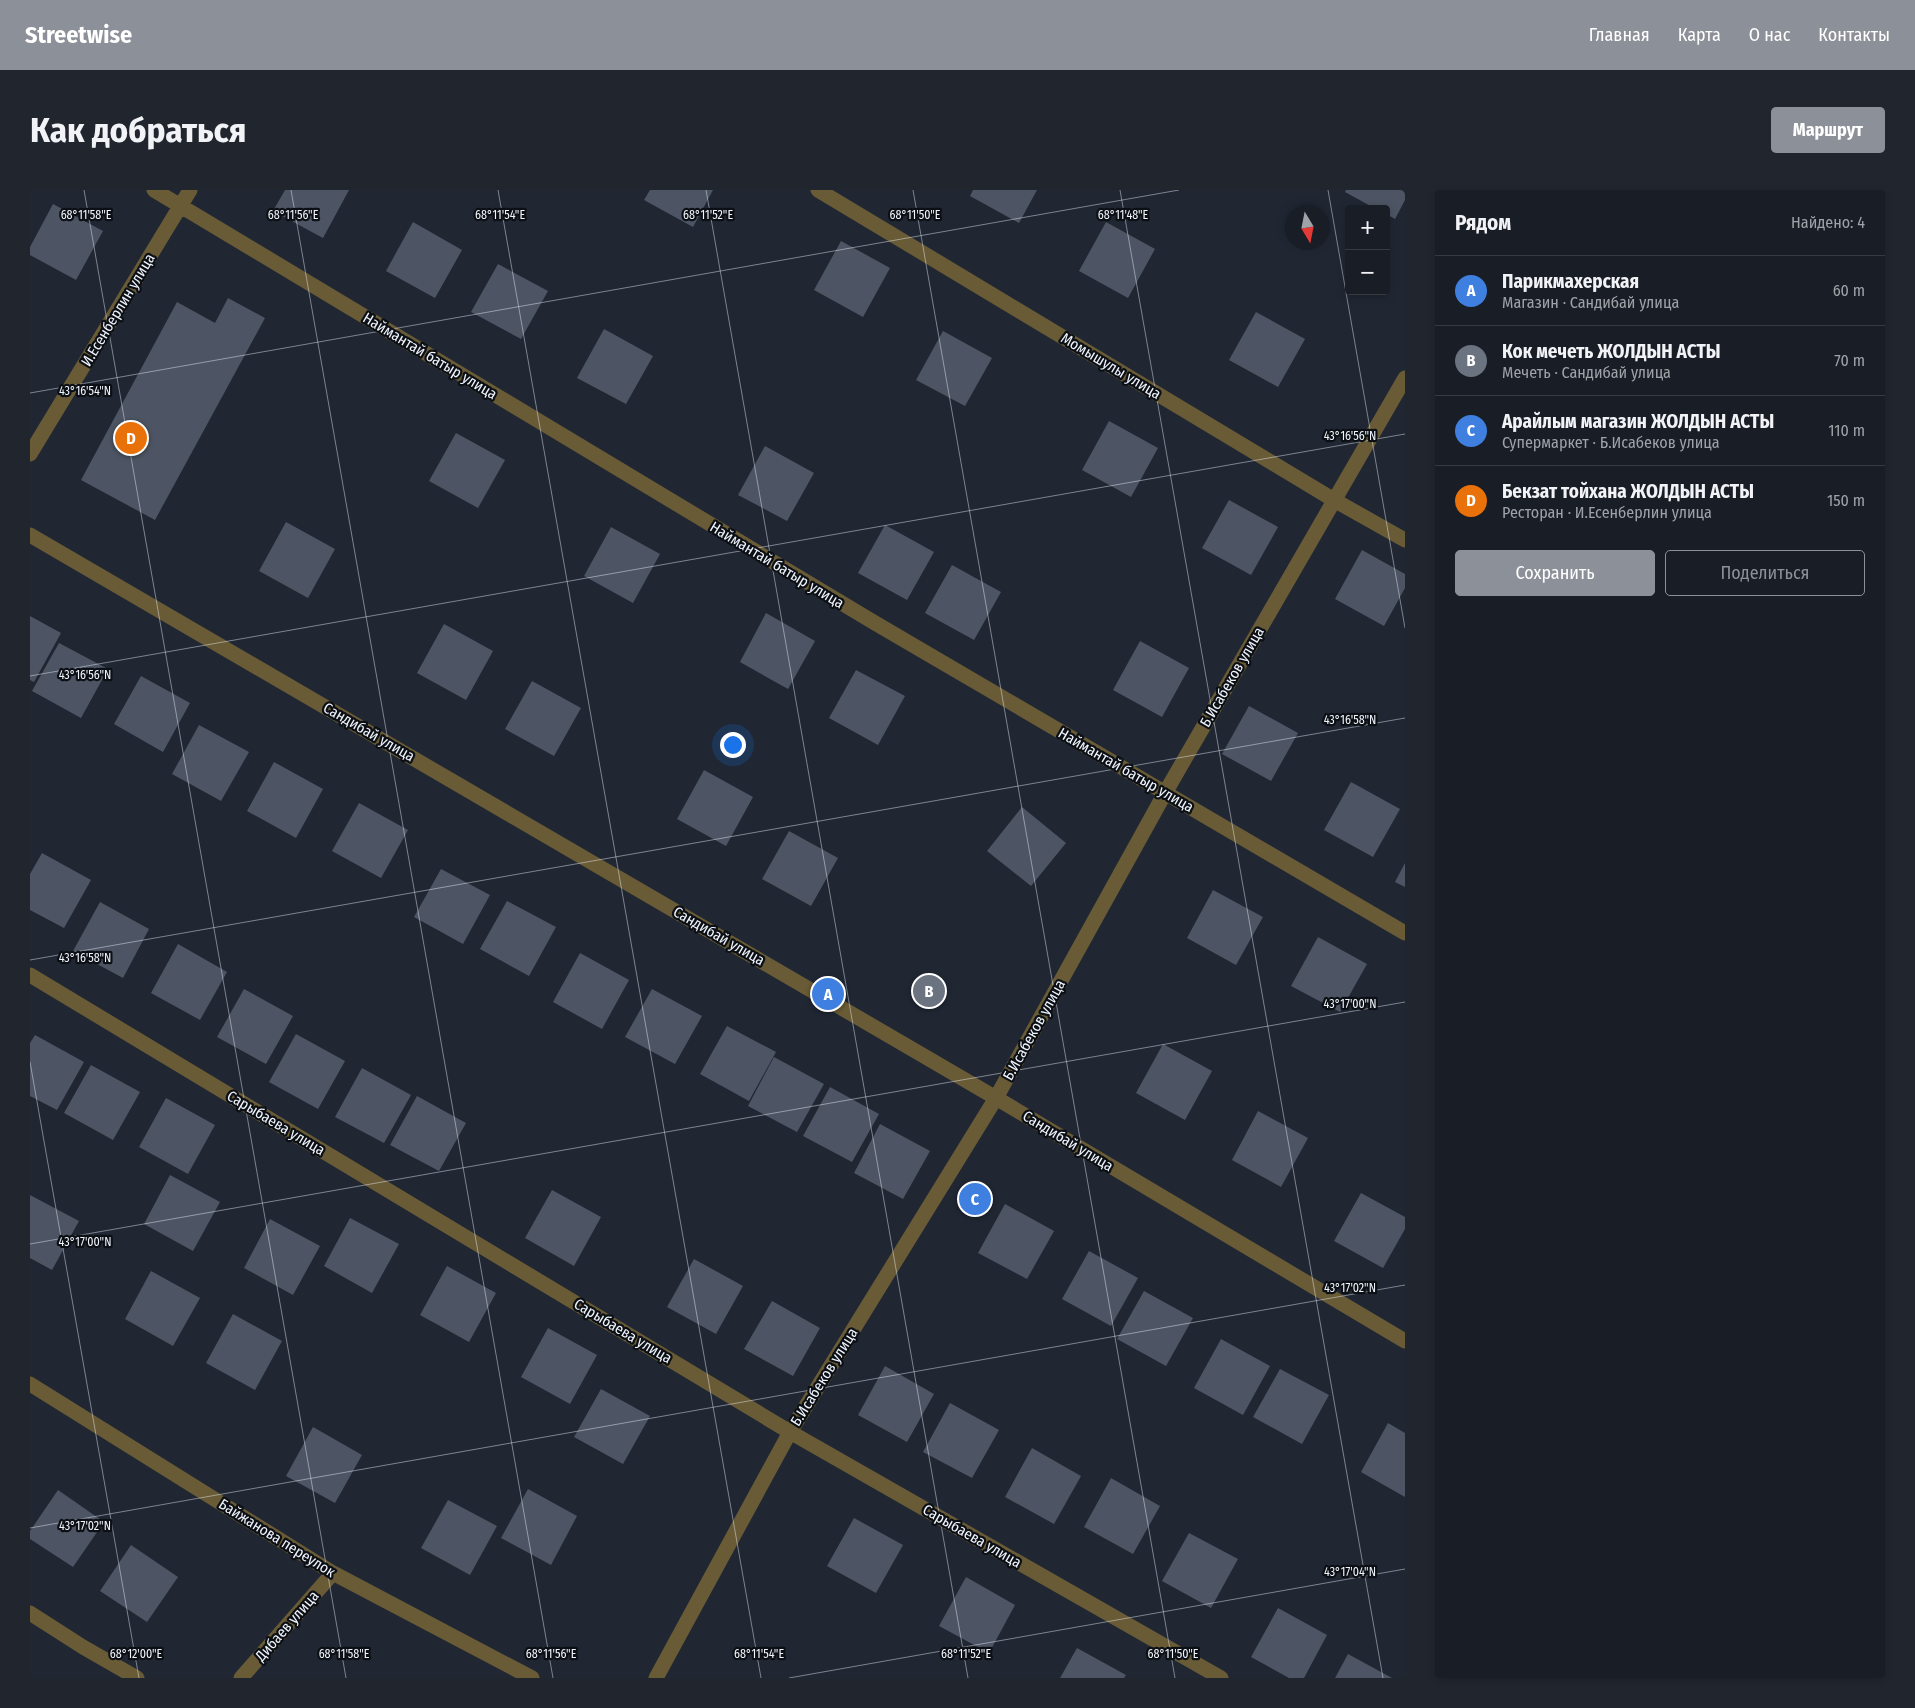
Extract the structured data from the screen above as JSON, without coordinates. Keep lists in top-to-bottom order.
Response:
{
  "streets": {
    "street": [
      "И.Есенберлин улица",
      "Наймантай батыр улица",
      "Момышулы улица",
      "Б.Исабеков улица",
      "Сандибай улица",
      "Сарыбаева улица",
      "Байжанова переулок",
      "Дибаев улица"
    ]
  },
  "crossings": [
    ["И.Есенберлин улица", "Наймантай батыр улица"],
    ["Наймантай батыр улица", "Б.Исабеков улица"],
    ["Момышулы улица", "Б.Исабеков улица"],
    ["Б.Исабеков улица", "Сандибай улица"],
    ["Б.Исабеков улица", "Сарыбаева улица"],
    ["Байжанова переулок", "Дибаев улица"]
  ],
  "north": "bottom",
  "page": {
    "header": "Streetwise",
    "nav": [
      "Главная",
      "Карта",
      "О нас",
      "Контакты"
    ],
    "buttons": [
      "Маршрут",
      ["Сохранить", "Поделиться"]
    ],
    "title": "Как добраться",
    "heading": ["Рядом", "Найдено: 4"],
    "map_buttons": ["+", "−"],
    "list": [
      {
        "mark": "A",
        "name": "Парикмахерская",
        "note": "Магазин · Сандибай улица",
        "value": "60 m"
      },
      {
        "mark": "B",
        "name": "Кок мечеть ЖОЛДЫН АСТЫ",
        "note": "Мечеть · Сандибай улица",
        "value": "70 m"
      },
      {
        "mark": "C",
        "name": "Арайлым магазин ЖОЛДЫН АСТЫ",
        "note": "Супермаркет · Б.Исабеков улица",
        "value": "110 m"
      },
      {
        "mark": "D",
        "name": "Бекзат тойхана ЖОЛДЫН АСТЫ",
        "note": "Ресторан · И.Есенберлин улица",
        "value": "150 m"
      }
    ],
    "pins": [
      "D",
      "B",
      "A",
      "C"
    ]
  },
  "coordinates": [
    "68°11'58\"E",
    "68°11'56\"E",
    "68°11'54\"E",
    "68°11'52\"E",
    "68°11'50\"E",
    "68°11'48\"E",
    "43°16'54\"N",
    "43°16'56\"N",
    "43°16'58\"N",
    "43°17'00\"N",
    "43°17'02\"N",
    "43°17'04\"N",
    "68°12'00\"E"
  ]
}
